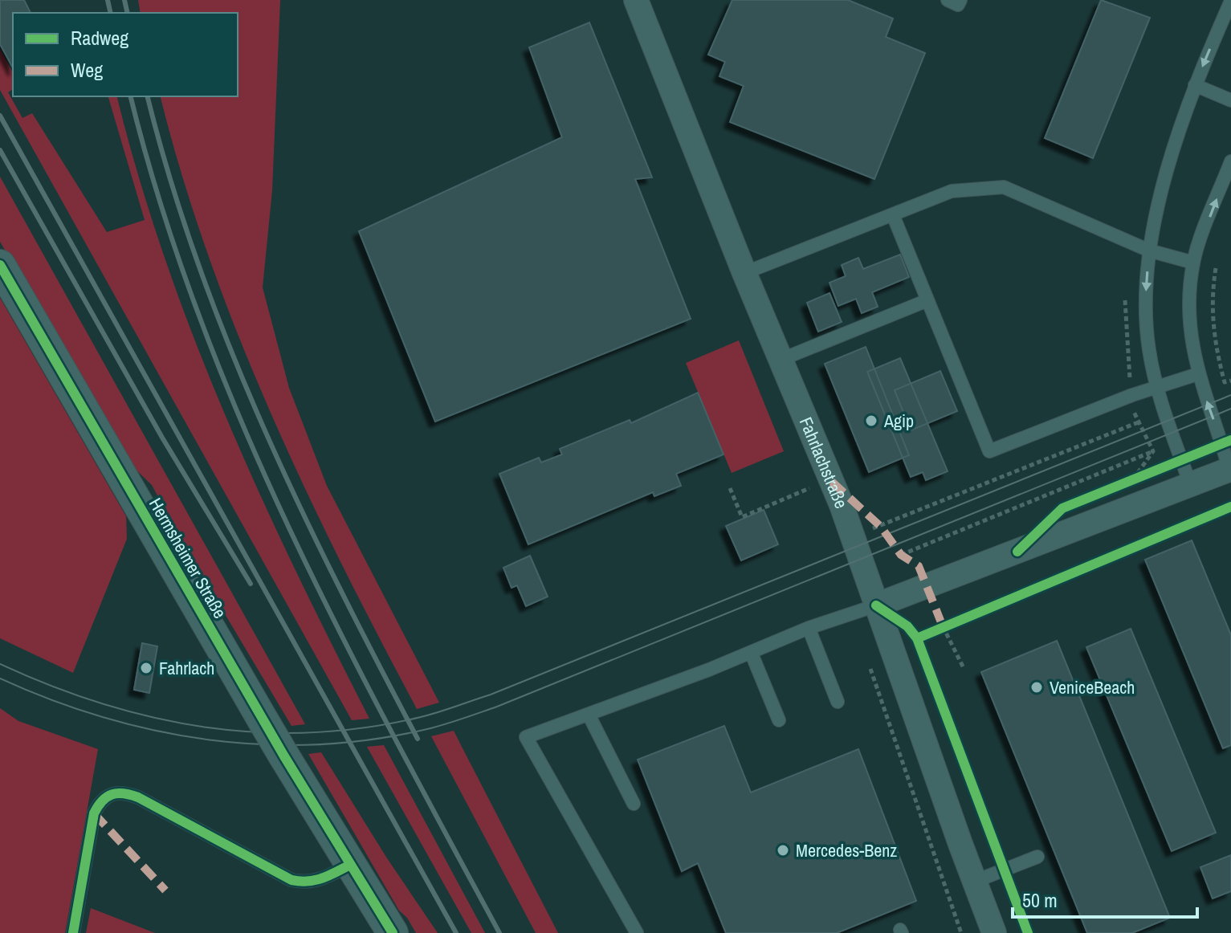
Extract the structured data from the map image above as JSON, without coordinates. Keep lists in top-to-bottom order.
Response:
{
  "streets": {
    "street": ["Fahrlachstraße", "Hermsheimer Straße"]
  },
  "places": [
    "Agip",
    "Fahrlach",
    "VeniceBeach",
    "Mercedes-Benz"
  ],
  "legend": ["Radweg", "Weg"],
  "scale_bar": "50 m"
}
